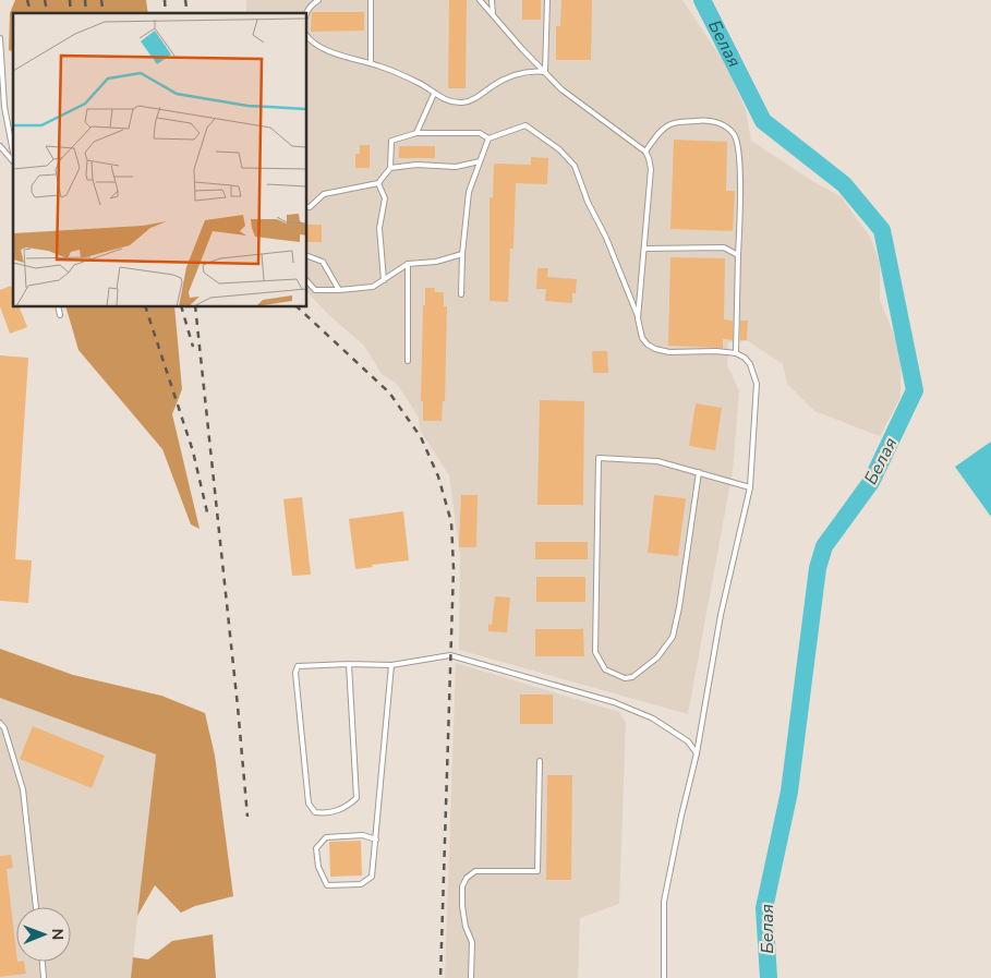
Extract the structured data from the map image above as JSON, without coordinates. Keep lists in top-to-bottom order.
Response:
{
  "water": ["Белая"],
  "north": "right"
}
